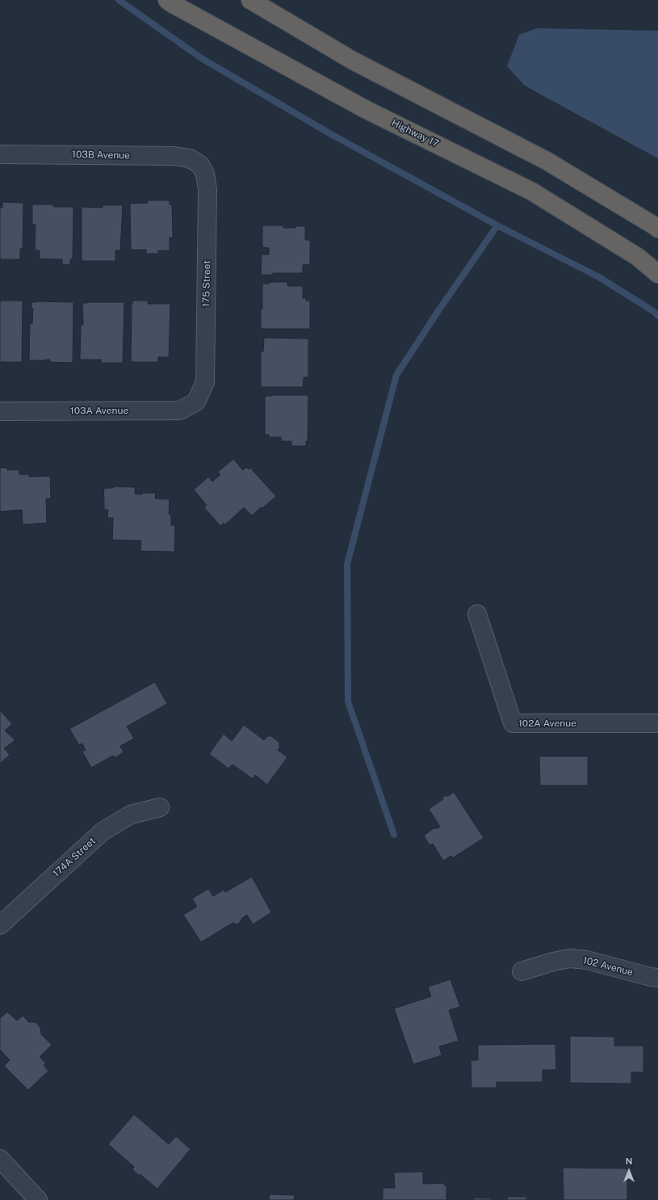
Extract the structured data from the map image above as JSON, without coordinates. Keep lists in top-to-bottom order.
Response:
{
  "streets": {
    "highway": ["Highway 17"],
    "street": [
      "103B Avenue",
      "175 Street",
      "103A Avenue",
      "102A Avenue",
      "174A Street",
      "102 Avenue"
    ]
  },
  "crossings": [
    ["103B Avenue", "175 Street"],
    ["175 Street", "103A Avenue"]
  ],
  "north": "top"
}
